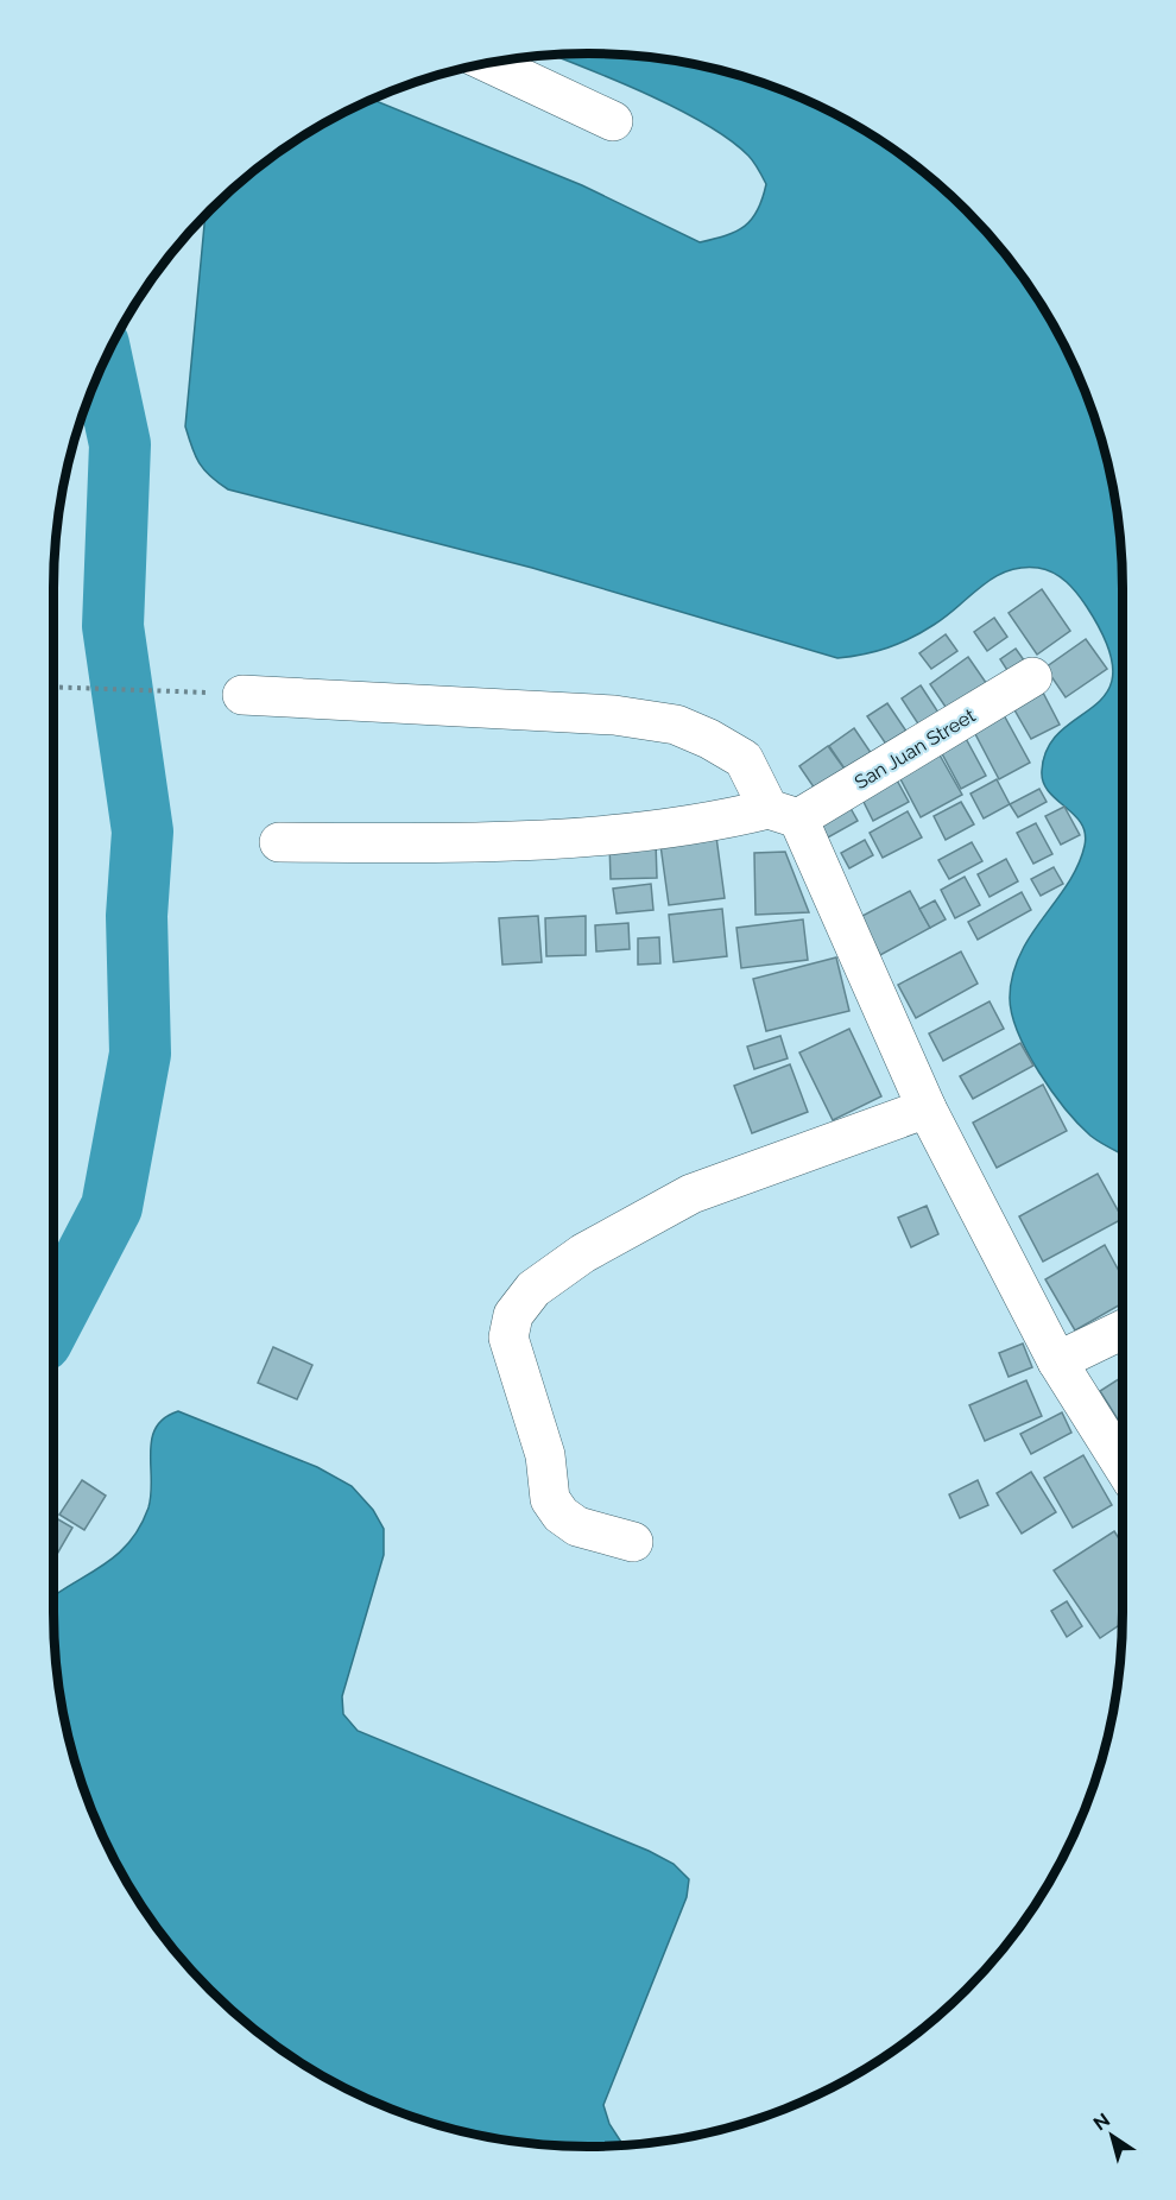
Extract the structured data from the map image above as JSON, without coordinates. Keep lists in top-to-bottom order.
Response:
{
  "streets": {
    "street": ["San Juan Street"]
  },
  "north": "top left"
}
